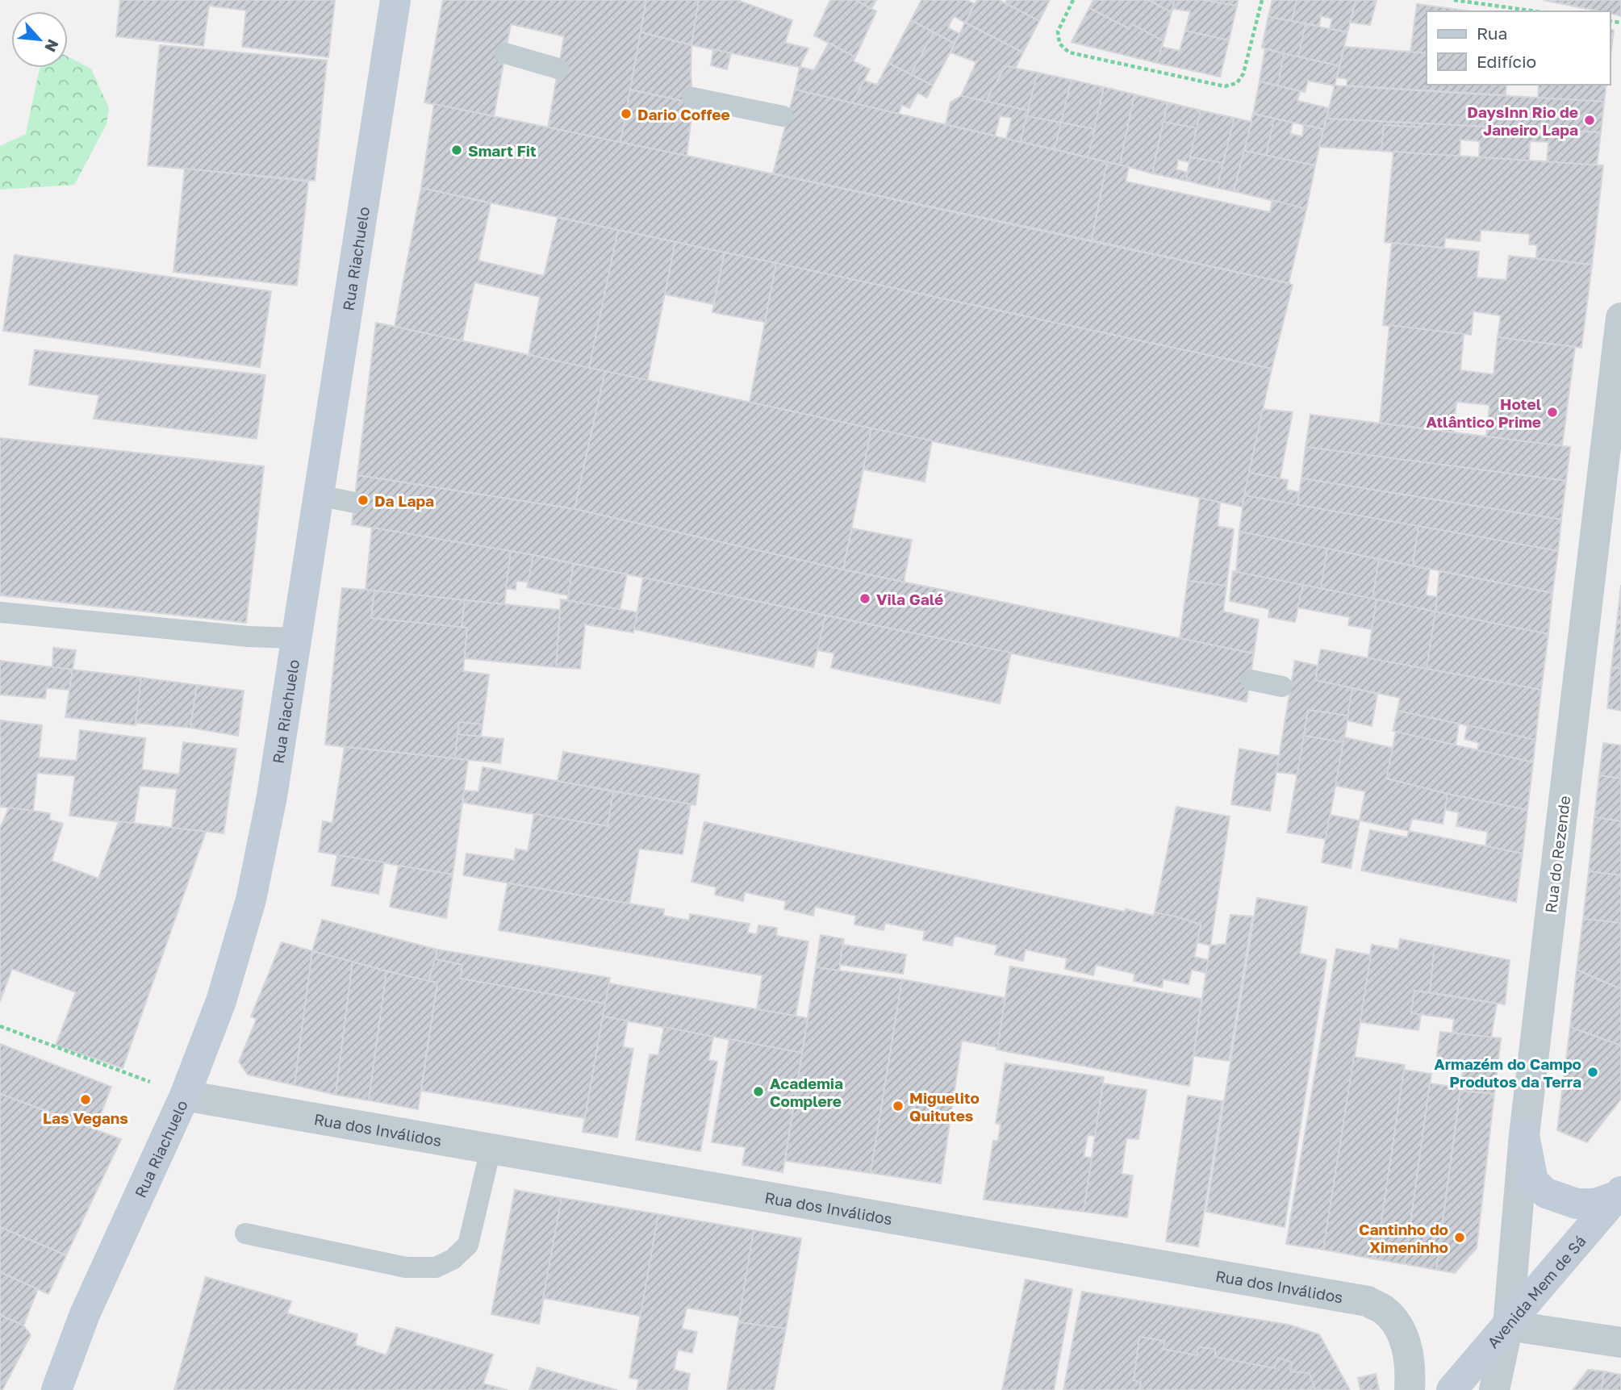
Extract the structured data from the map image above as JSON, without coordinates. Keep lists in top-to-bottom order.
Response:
{
  "streets": {
    "main road": ["Rua Riachuelo", "Avenida Mem de Sá"],
    "street": ["Rua do Rezende", "Rua dos Inválidos"]
  },
  "crossings": [
    ["Rua Riachuelo", "Rua dos Inválidos"],
    ["Rua do Rezende", "Avenida Mem de Sá"]
  ],
  "places": [
    "Dario Coffee",
    "DaysInn Rio de Janeiro Lapa",
    "Smart Fit",
    "Hotel Atlântico Prime",
    "Da Lapa",
    "Vila Galé",
    "Armazém do Campo Produtos da Terra",
    "Academia Complere",
    "Las Vegans",
    "Miguelito Quitutes",
    "Cantinho do Ximeninho"
  ],
  "legend": ["Rua", "Edifício"],
  "north": "bottom right"
}
